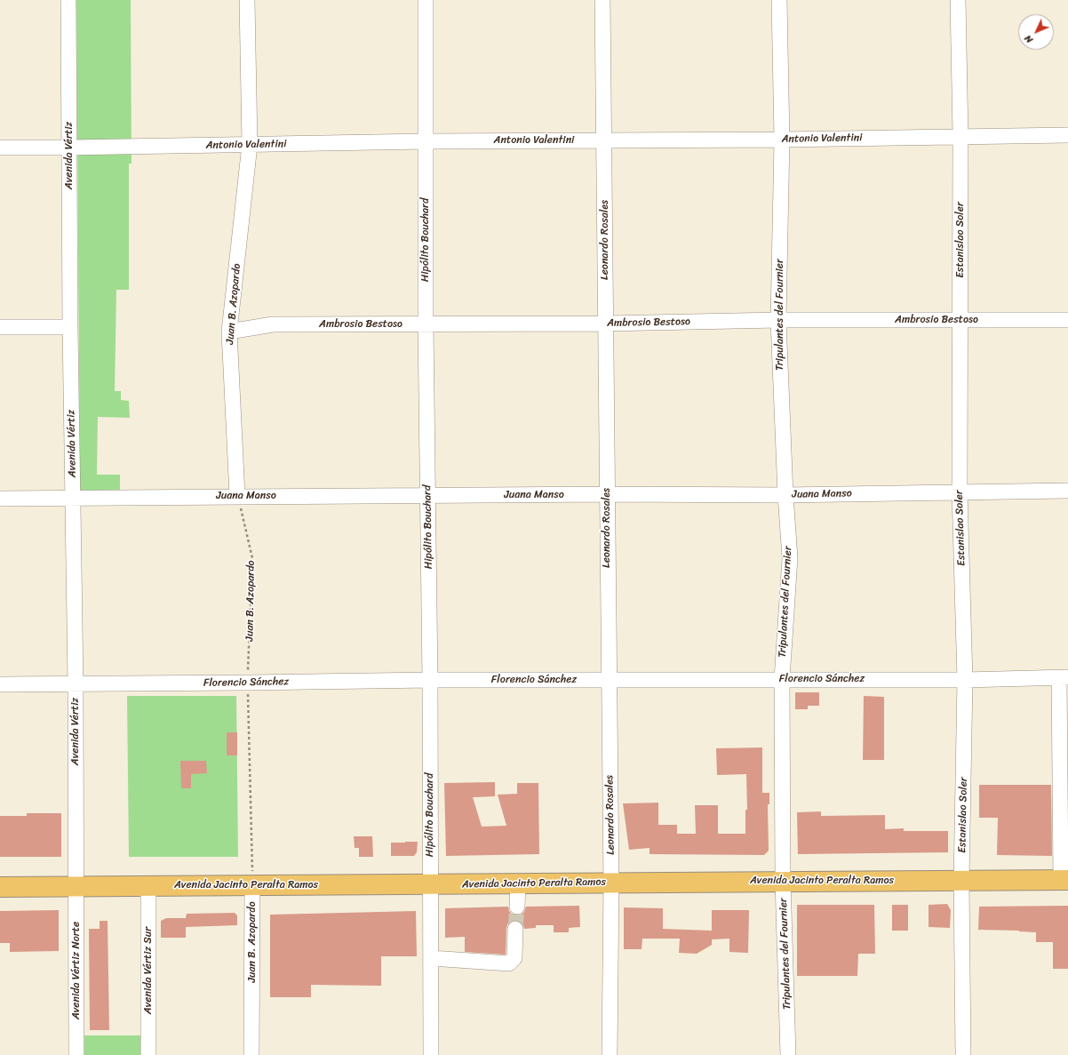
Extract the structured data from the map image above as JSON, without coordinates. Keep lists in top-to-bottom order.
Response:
{
  "streets": {
    "main road": ["Avenida Jacinto Peralta Ramos"],
    "street": [
      "Antonio Valentini",
      "Avenida Vértiz",
      "Hipólito Bouchard",
      "Leonardo Rosales",
      "Estanislao Soler",
      "Juan B. Azopardo",
      "Tripulantes del Fournier",
      "Ambrosio Bestoso",
      "Juana Manso",
      "Florencio Sánchez",
      "Avenida Vértiz Norte",
      "Avenida Vértiz Sur"
    ]
  },
  "crossings": [
    ["Antonio Valentini", "Avenida Vértiz"],
    ["Antonio Valentini", "Hipólito Bouchard"],
    ["Antonio Valentini", "Leonardo Rosales"],
    ["Antonio Valentini", "Estanislao Soler"],
    ["Antonio Valentini", "Juan B. Azopardo"],
    ["Antonio Valentini", "Tripulantes del Fournier"],
    ["Avenida Vértiz", "Juana Manso"],
    ["Avenida Vértiz", "Florencio Sánchez"],
    ["Avenida Vértiz", "Avenida Jacinto Peralta Ramos"],
    ["Avenida Vértiz", "Avenida Vértiz Norte"],
    ["Hipólito Bouchard", "Ambrosio Bestoso"],
    ["Hipólito Bouchard", "Juana Manso"],
    ["Hipólito Bouchard", "Florencio Sánchez"],
    ["Hipólito Bouchard", "Avenida Jacinto Peralta Ramos"],
    ["Leonardo Rosales", "Ambrosio Bestoso"],
    ["Leonardo Rosales", "Juana Manso"],
    ["Leonardo Rosales", "Florencio Sánchez"],
    ["Leonardo Rosales", "Avenida Jacinto Peralta Ramos"],
    ["Estanislao Soler", "Ambrosio Bestoso"],
    ["Estanislao Soler", "Juana Manso"],
    ["Estanislao Soler", "Florencio Sánchez"],
    ["Estanislao Soler", "Avenida Jacinto Peralta Ramos"],
    ["Juan B. Azopardo", "Ambrosio Bestoso"],
    ["Juan B. Azopardo", "Juana Manso"],
    ["Juan B. Azopardo", "Florencio Sánchez"],
    ["Juan B. Azopardo", "Avenida Jacinto Peralta Ramos"],
    ["Tripulantes del Fournier", "Ambrosio Bestoso"],
    ["Tripulantes del Fournier", "Juana Manso"],
    ["Tripulantes del Fournier", "Florencio Sánchez"],
    ["Tripulantes del Fournier", "Avenida Jacinto Peralta Ramos"],
    ["Avenida Jacinto Peralta Ramos", "Avenida Vértiz Norte"],
    ["Avenida Jacinto Peralta Ramos", "Avenida Vértiz Sur"]
  ],
  "north": "bottom left"
}
